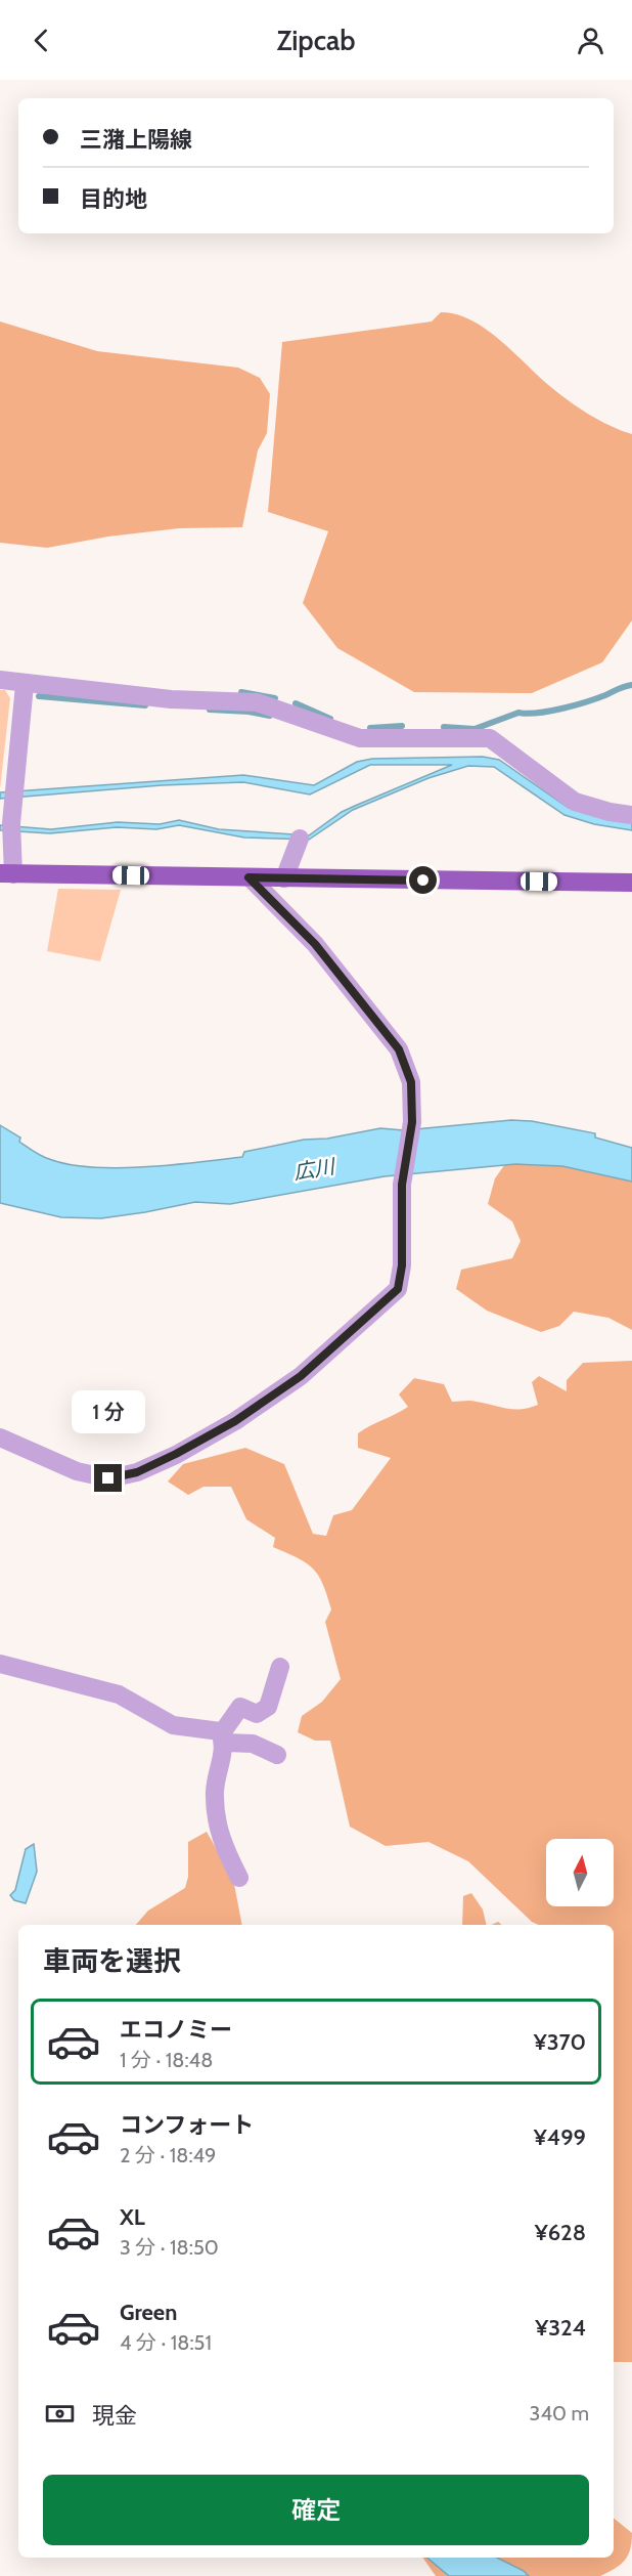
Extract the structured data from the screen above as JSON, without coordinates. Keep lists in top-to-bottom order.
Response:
{
  "water": ["広川"],
  "north": "top",
  "page": {
    "header": "Zipcab",
    "banner": ["三潴上陽線", "目的地"],
    "bubble": "1 分",
    "heading": "車両を選択",
    "list": [
      {
        "name": "エコノミー",
        "note": "1 分 · 18:48",
        "value": "¥370"
      },
      {
        "name": "コンフォート",
        "note": "2 分 · 18:49",
        "value": "¥499"
      },
      {
        "name": "XL",
        "note": "3 分 · 18:50",
        "value": "¥628"
      },
      {
        "name": "Green",
        "note": "4 分 · 18:51",
        "value": "¥324"
      }
    ],
    "pay": ["現金", "340 m"],
    "buttons": "確定"
  }
}
